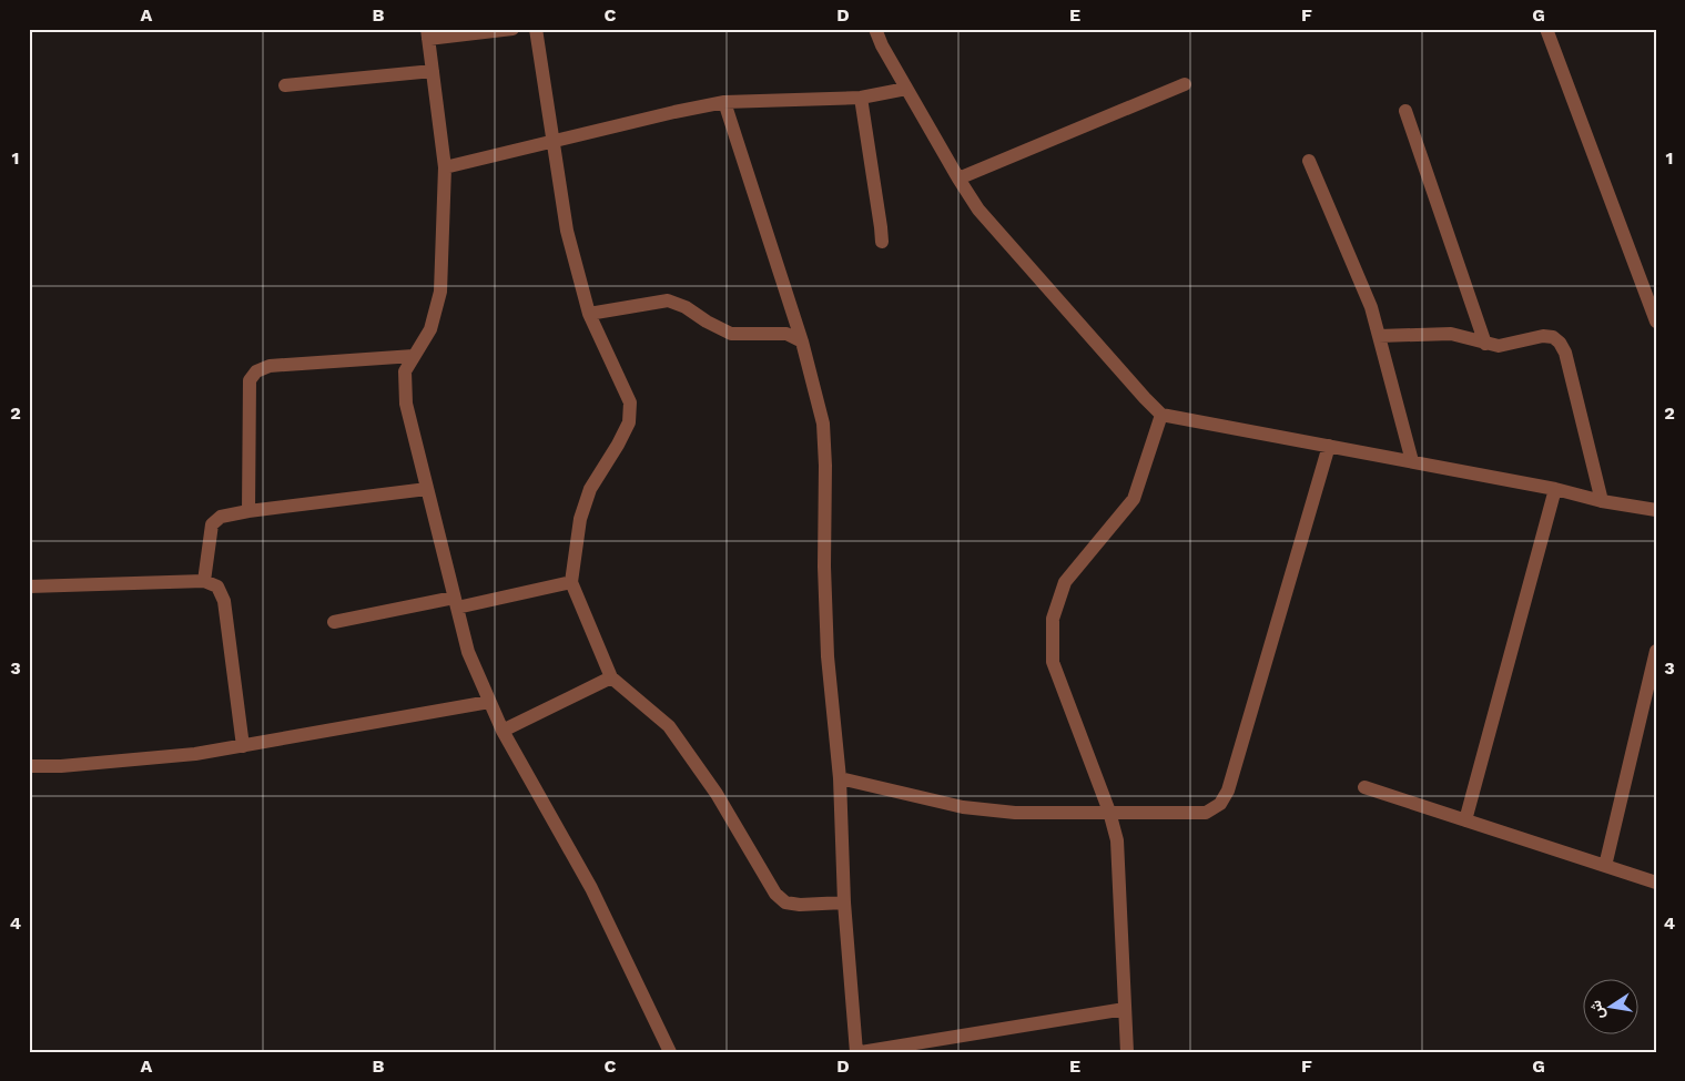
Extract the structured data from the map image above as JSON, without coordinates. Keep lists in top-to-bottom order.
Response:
{
  "north": "left",
  "grid": {
    "columns": [
      "A",
      "B",
      "C",
      "D",
      "E",
      "F",
      "G"
    ],
    "rows": [
      "1",
      "2",
      "3",
      "4"
    ]
  }
}
